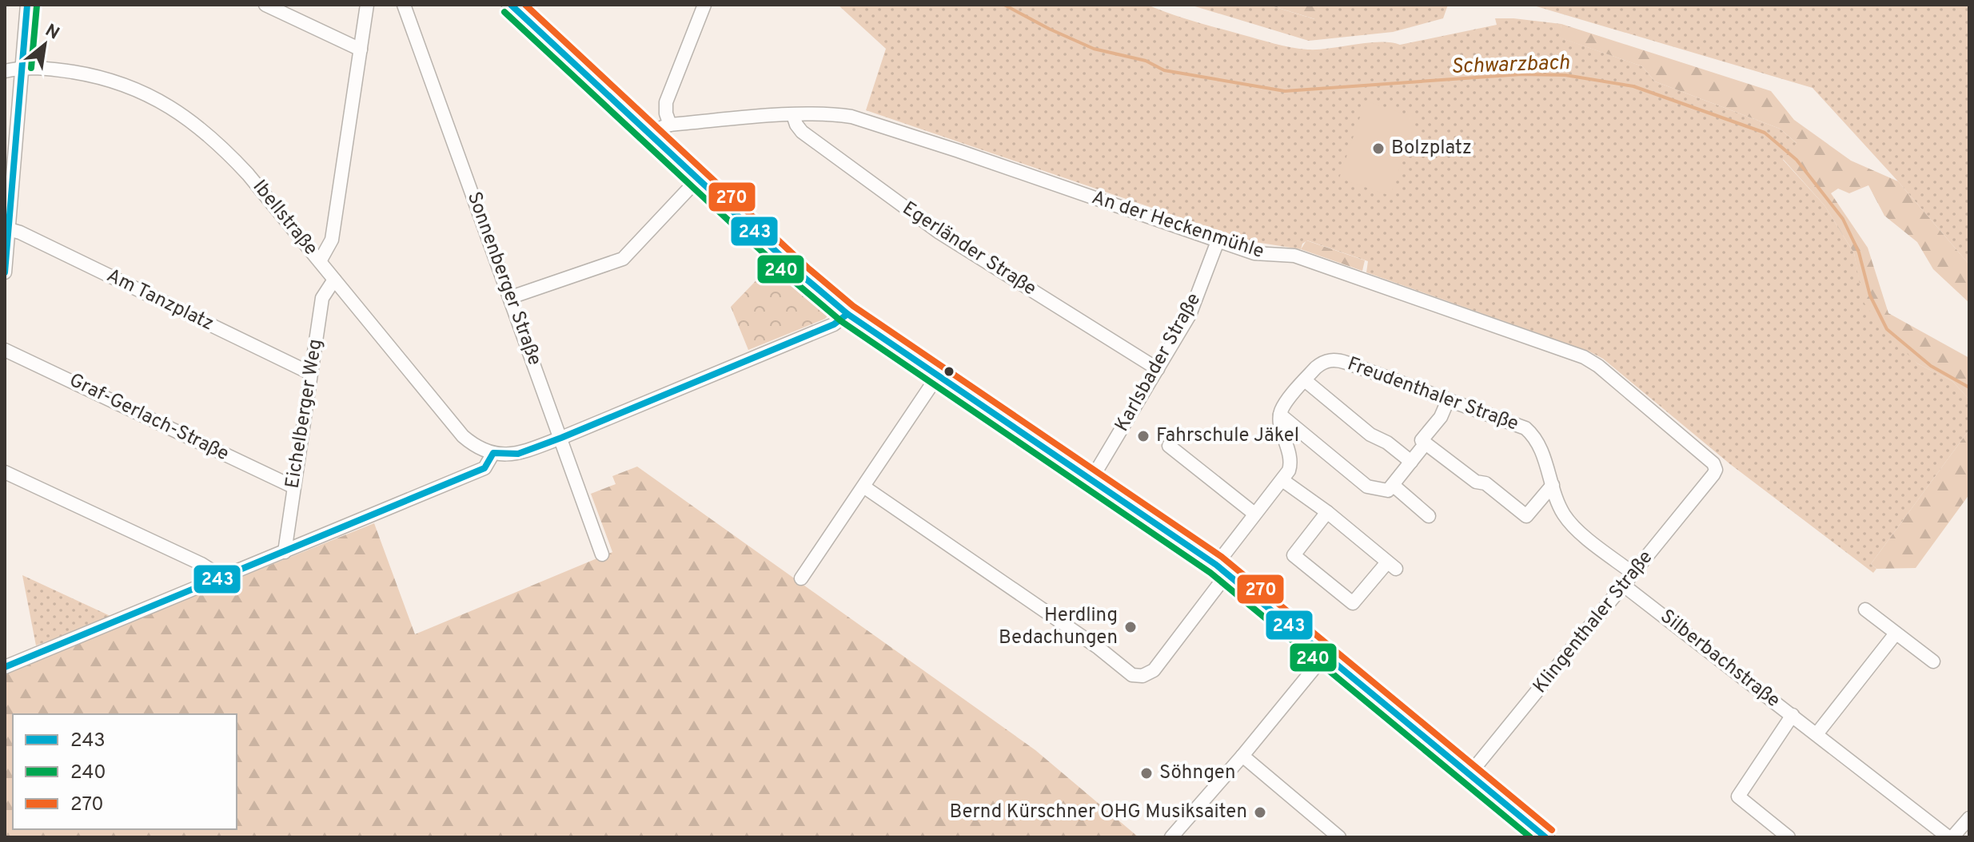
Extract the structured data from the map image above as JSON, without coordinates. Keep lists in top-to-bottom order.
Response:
{
  "streets": {
    "street": [
      "Ibellstraße",
      "An der Heckenmühle",
      "Egerländer Straße",
      "Sonnenberger Straße",
      "Am Tanzplatz",
      "Karlsbader Straße",
      "Freudenthaler Straße",
      "Eichelberger Weg",
      "Graf-Gerlach-Straße",
      "Klingenthaler Straße",
      "Silberbachstraße"
    ]
  },
  "crossings": [
    ["Ibellstraße", "Eichelberger Weg"],
    ["An der Heckenmühle", "Egerländer Straße"],
    ["An der Heckenmühle", "Karlsbader Straße"],
    ["An der Heckenmühle", "Klingenthaler Straße"],
    ["Egerländer Straße", "Karlsbader Straße"],
    ["Am Tanzplatz", "Eichelberger Weg"],
    ["Freudenthaler Straße", "Klingenthaler Straße"],
    ["Eichelberger Weg", "Graf-Gerlach-Straße"],
    ["Klingenthaler Straße", "Silberbachstraße"]
  ],
  "water": ["Schwarzbach"],
  "places": [
    "Bolzplatz",
    "Fahrschule Jäkel",
    "Herdling Bedachungen",
    "Söhngen",
    "Bernd Kürschner OHG Musiksaiten"
  ],
  "lines": ["transit line 243", "transit line 270", "transit line 240"],
  "legend": ["243", "240", "270"],
  "north": "top right"
}
